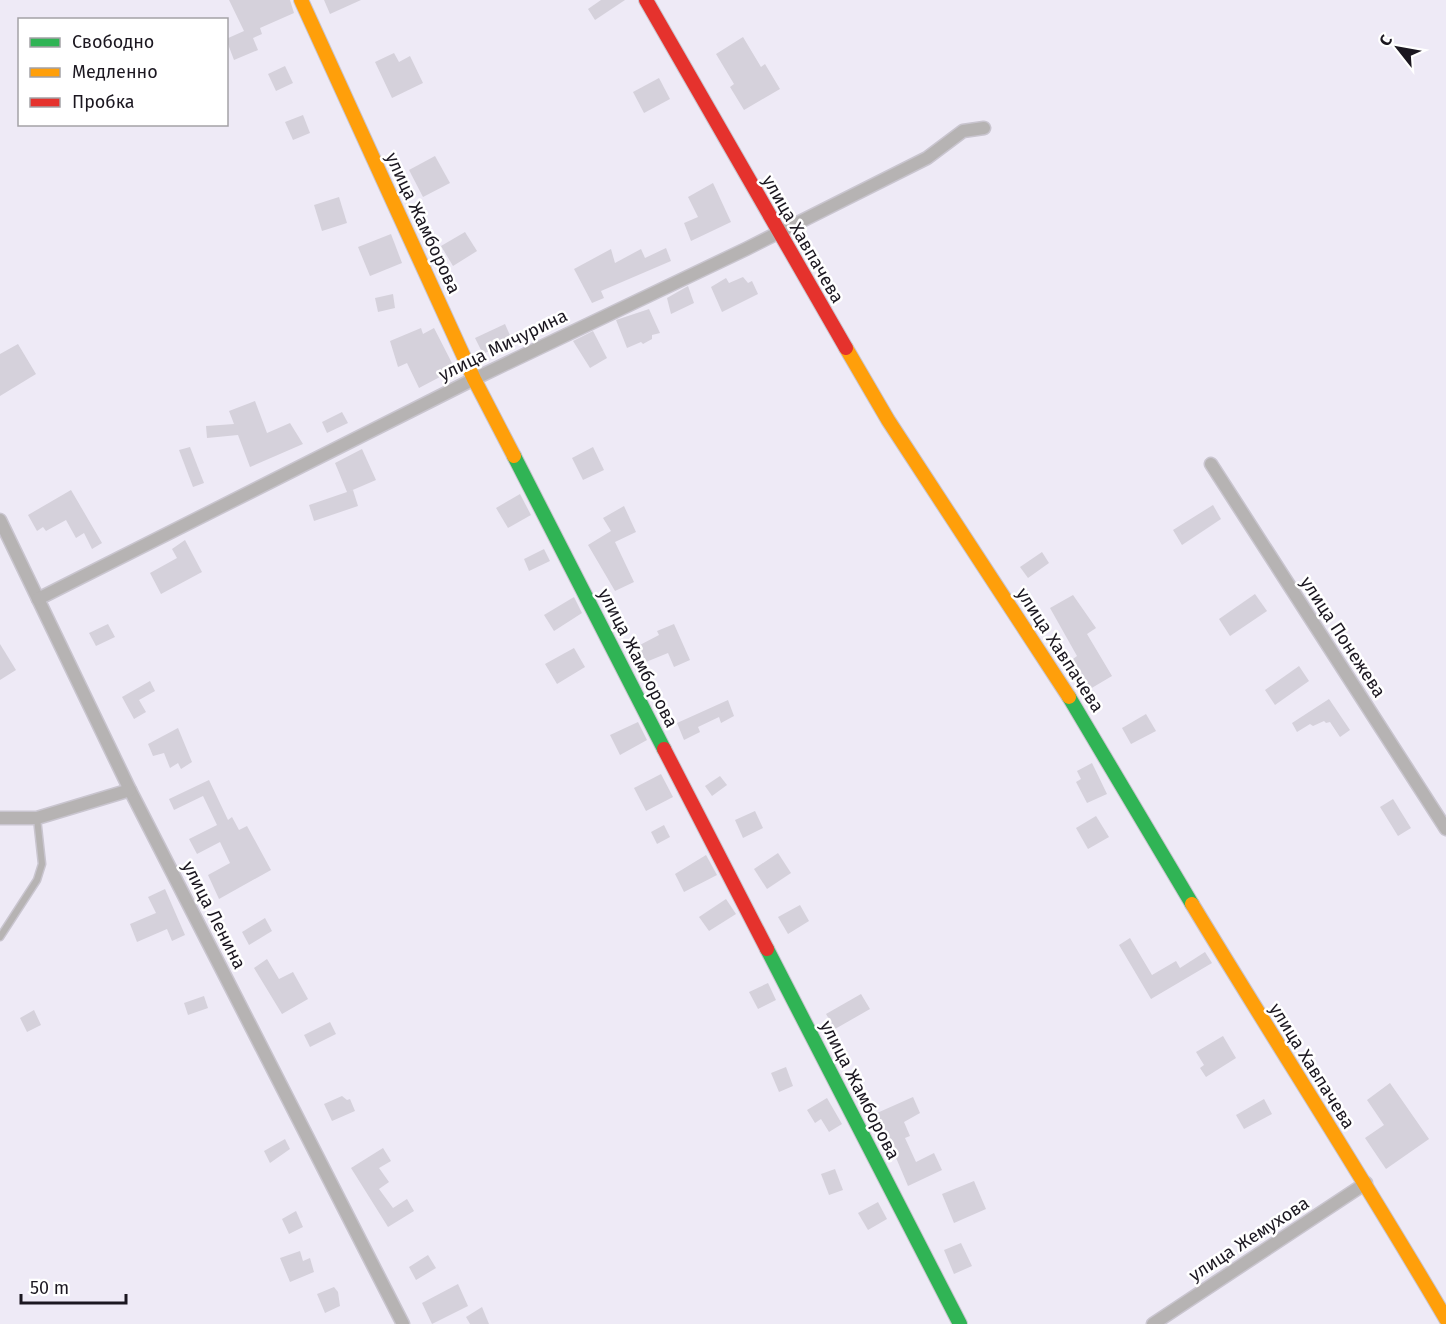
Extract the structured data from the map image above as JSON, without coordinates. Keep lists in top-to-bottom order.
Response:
{
  "streets": {
    "street": [
      "улица Жамборова",
      "улица Хавпачева",
      "улица Мичурина",
      "улица Понежева",
      "улица Ленина",
      "улица Жемухова"
    ]
  },
  "crossings": [
    ["улица Жамборова", "улица Мичурина"],
    ["улица Хавпачева", "улица Мичурина"],
    ["улица Хавпачева", "улица Жемухова"],
    ["улица Мичурина", "улица Ленина"]
  ],
  "legend": ["Свободно", "Медленно", "Пробка"],
  "scale_bar": "50 m",
  "north": "top left"
}
